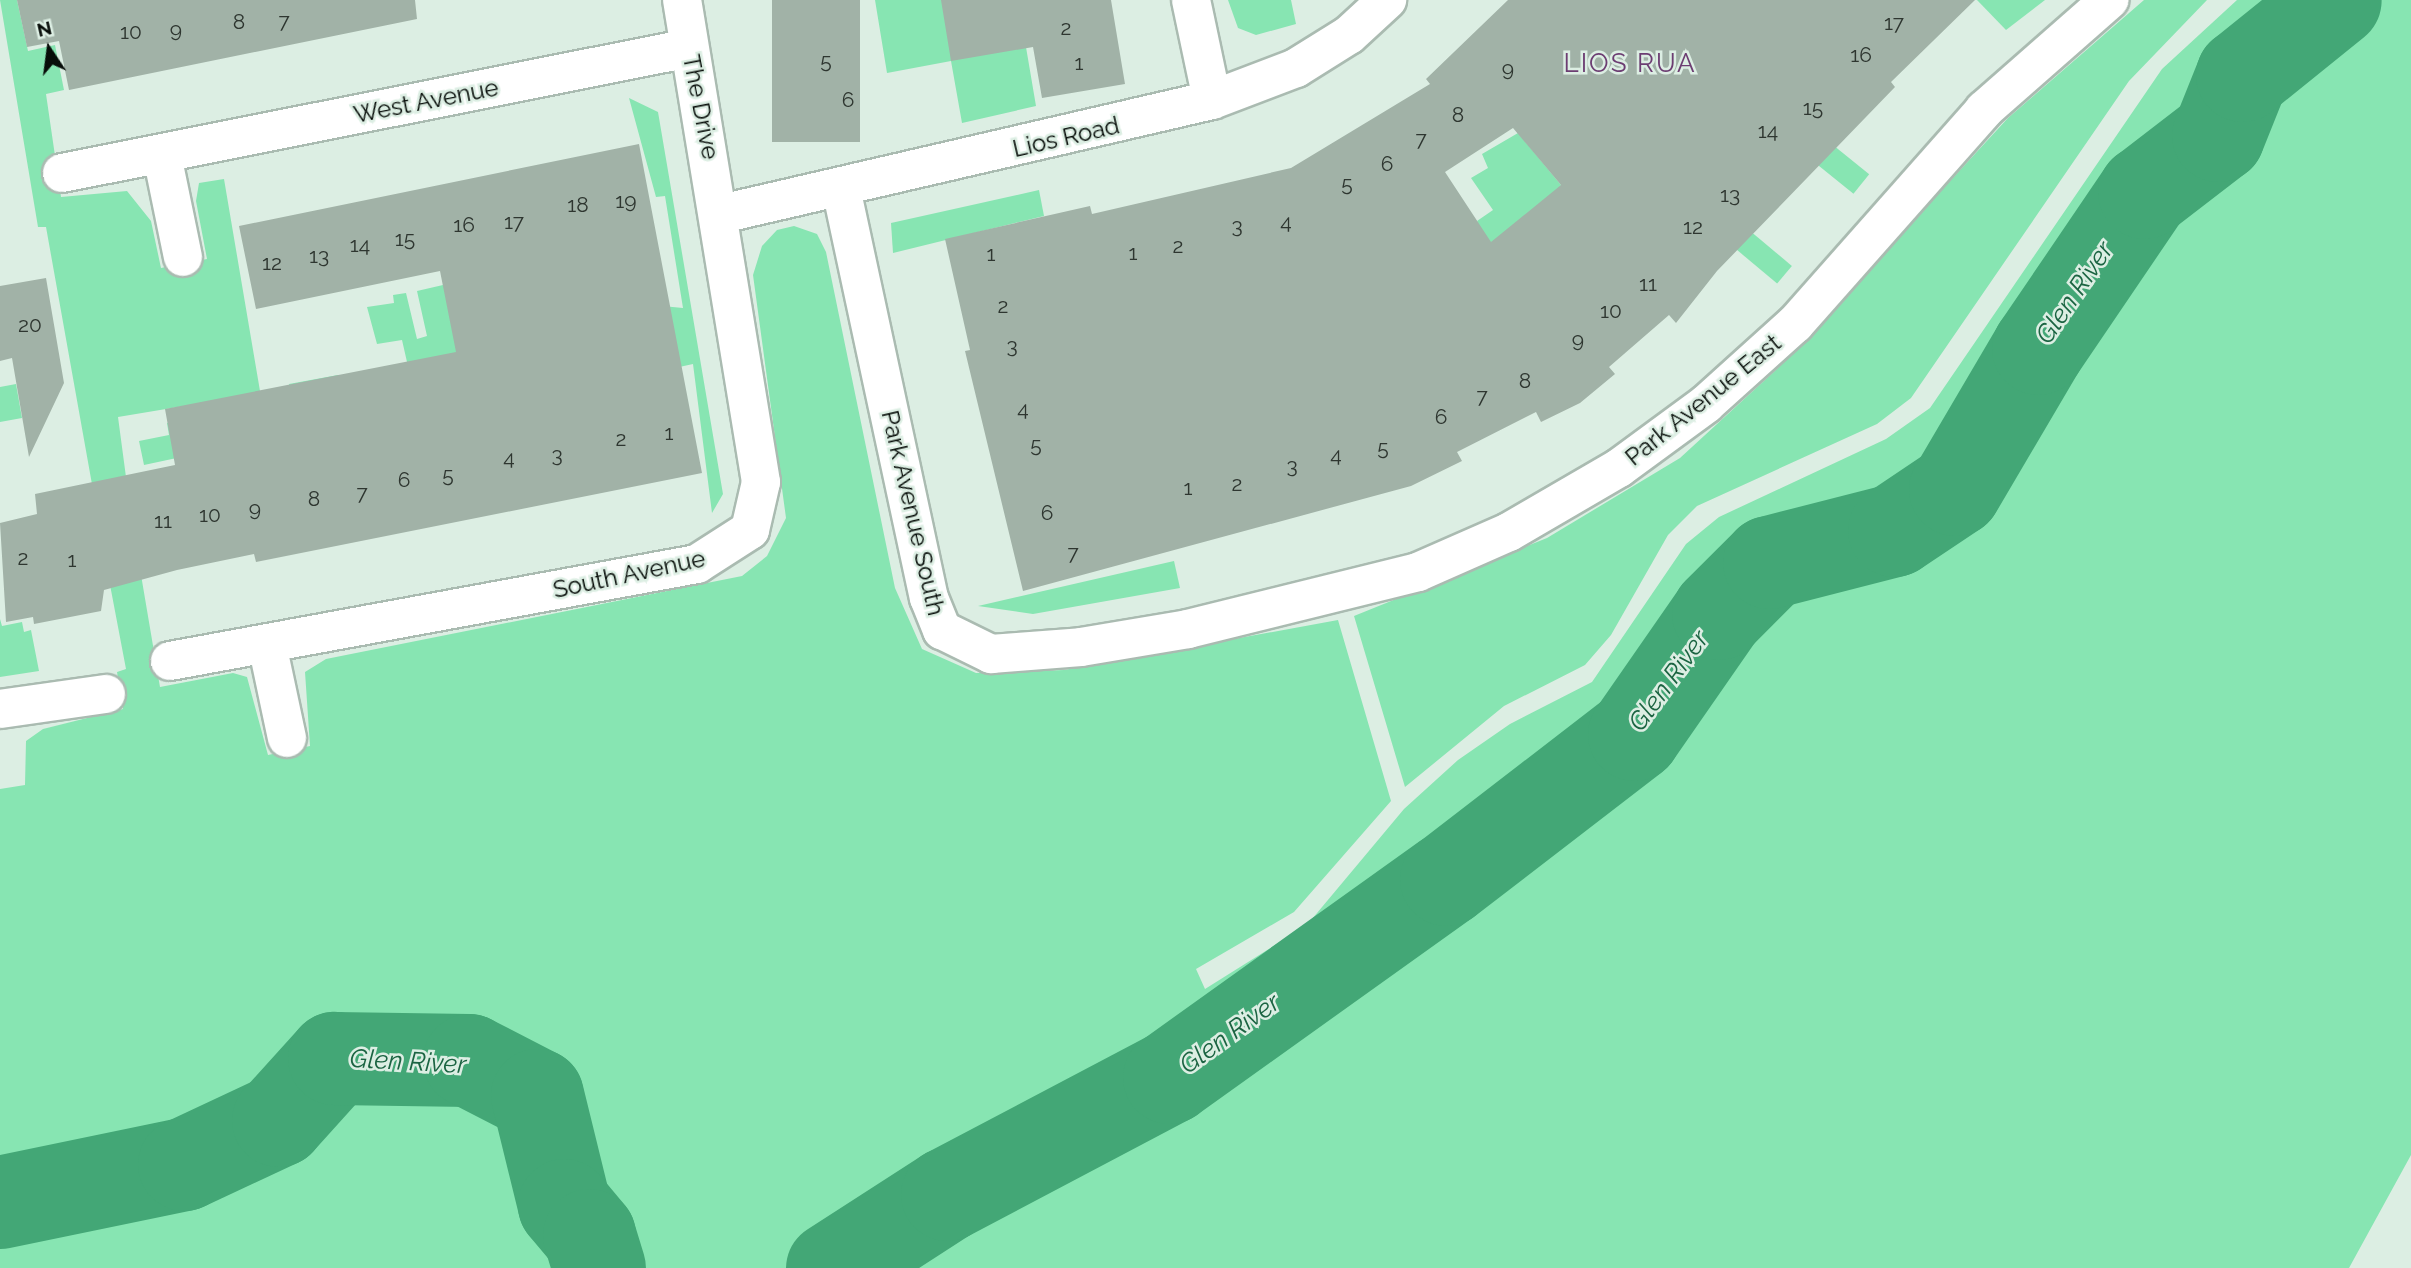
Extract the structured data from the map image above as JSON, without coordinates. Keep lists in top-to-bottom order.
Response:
{
  "streets": {
    "street": [
      "West Avenue",
      "The Drive",
      "Lios Road",
      "Park Avenue East",
      "Park Avenue South",
      "South Avenue"
    ]
  },
  "crossings": [
    ["West Avenue", "The Drive"],
    ["The Drive", "Lios Road"],
    ["The Drive", "South Avenue"],
    ["Lios Road", "Park Avenue South"],
    ["Lios Road", "South Avenue"],
    ["Park Avenue East", "Park Avenue South"]
  ],
  "districts": ["LIOS RUA"],
  "water": ["Glen River"],
  "house_numbers": [
    "7",
    "8",
    "17",
    "2",
    "9",
    "10",
    "16",
    "5",
    "1",
    "9",
    "6",
    "15",
    "8",
    "14",
    "7",
    "6",
    "5",
    "13",
    "19",
    "18",
    "17",
    "4",
    "16",
    "3",
    "12",
    "15",
    "14",
    "2",
    "1",
    "1",
    "13",
    "12",
    "11",
    "2",
    "10",
    "20",
    "9",
    "3",
    "8",
    "7",
    "4",
    "6",
    "1",
    "2",
    "5",
    "5",
    "3",
    "4",
    "4",
    "3",
    "5",
    "6",
    "2",
    "1",
    "7",
    "8",
    "9",
    "6",
    "10",
    "11",
    "7",
    "2",
    "1"
  ],
  "north": "top"
}
